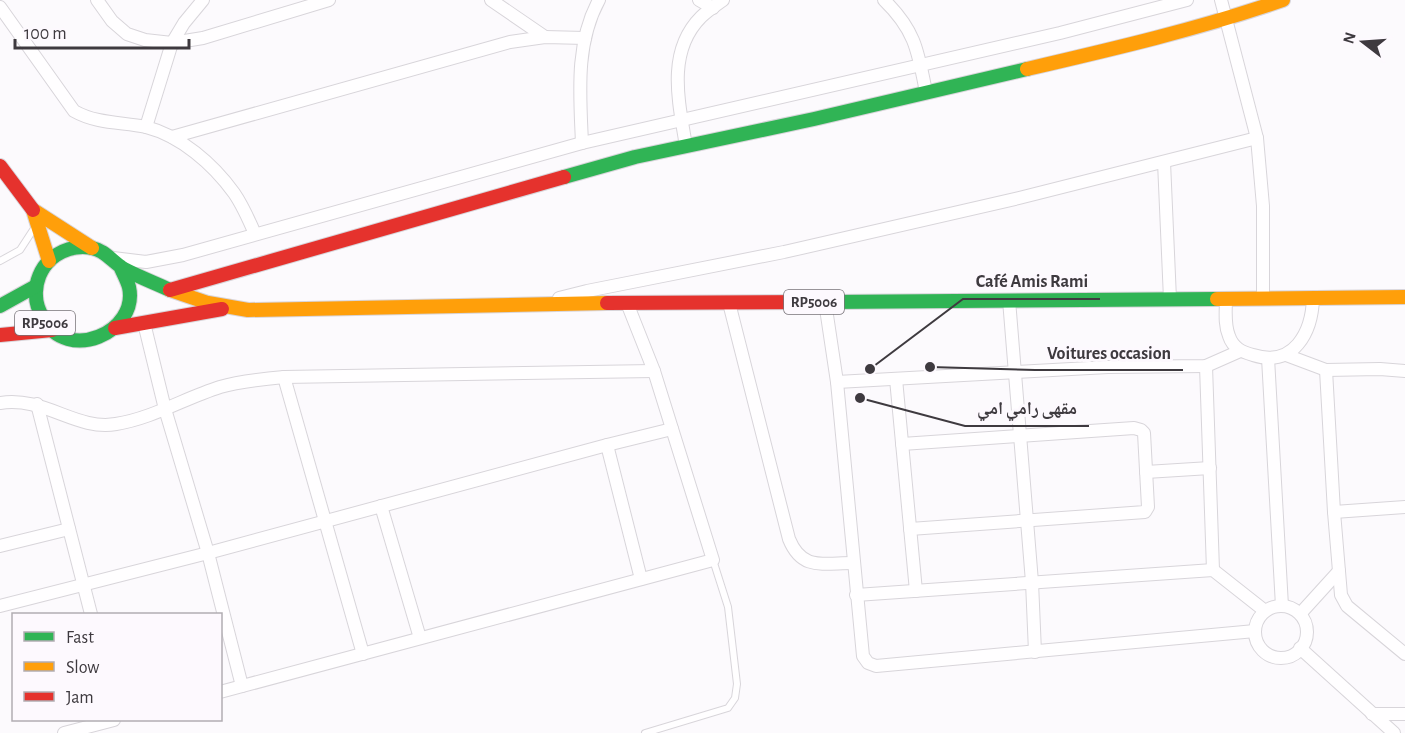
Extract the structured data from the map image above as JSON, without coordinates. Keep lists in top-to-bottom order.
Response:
{
  "streets": {
    "main road": ["RP5006"]
  },
  "places": ["Voitures occasion", "Café Amis Rami", "مقهى رامي امي"],
  "legend": ["Fast", "Slow", "Jam"],
  "scale_bar": "100 m",
  "north": "left"
}
